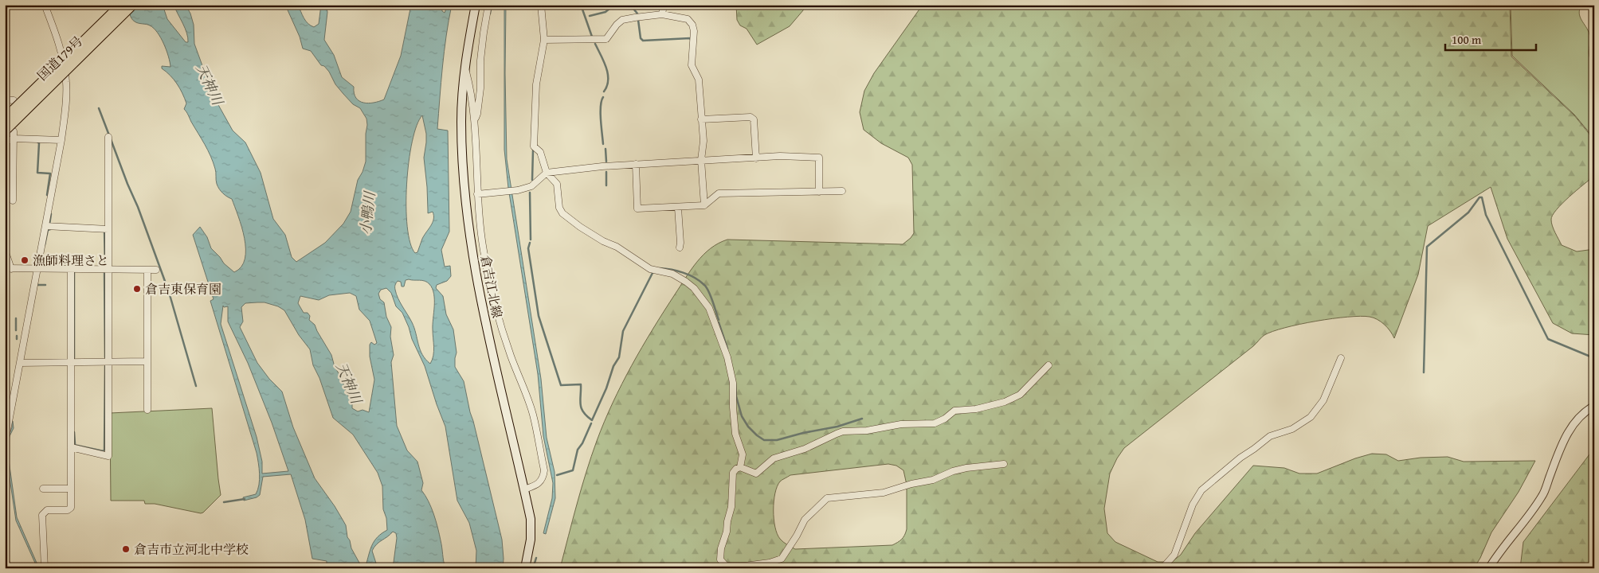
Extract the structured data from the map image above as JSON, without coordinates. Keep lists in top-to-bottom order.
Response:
{
  "streets": {
    "highway": ["国道179号"],
    "main road": ["倉吉江北線"]
  },
  "water": ["天神川", "小鴨川"],
  "places": ["漁師料理さと", "倉吉東保育園", "倉吉市立河北中学校"],
  "scale_bar": "100 m"
}
